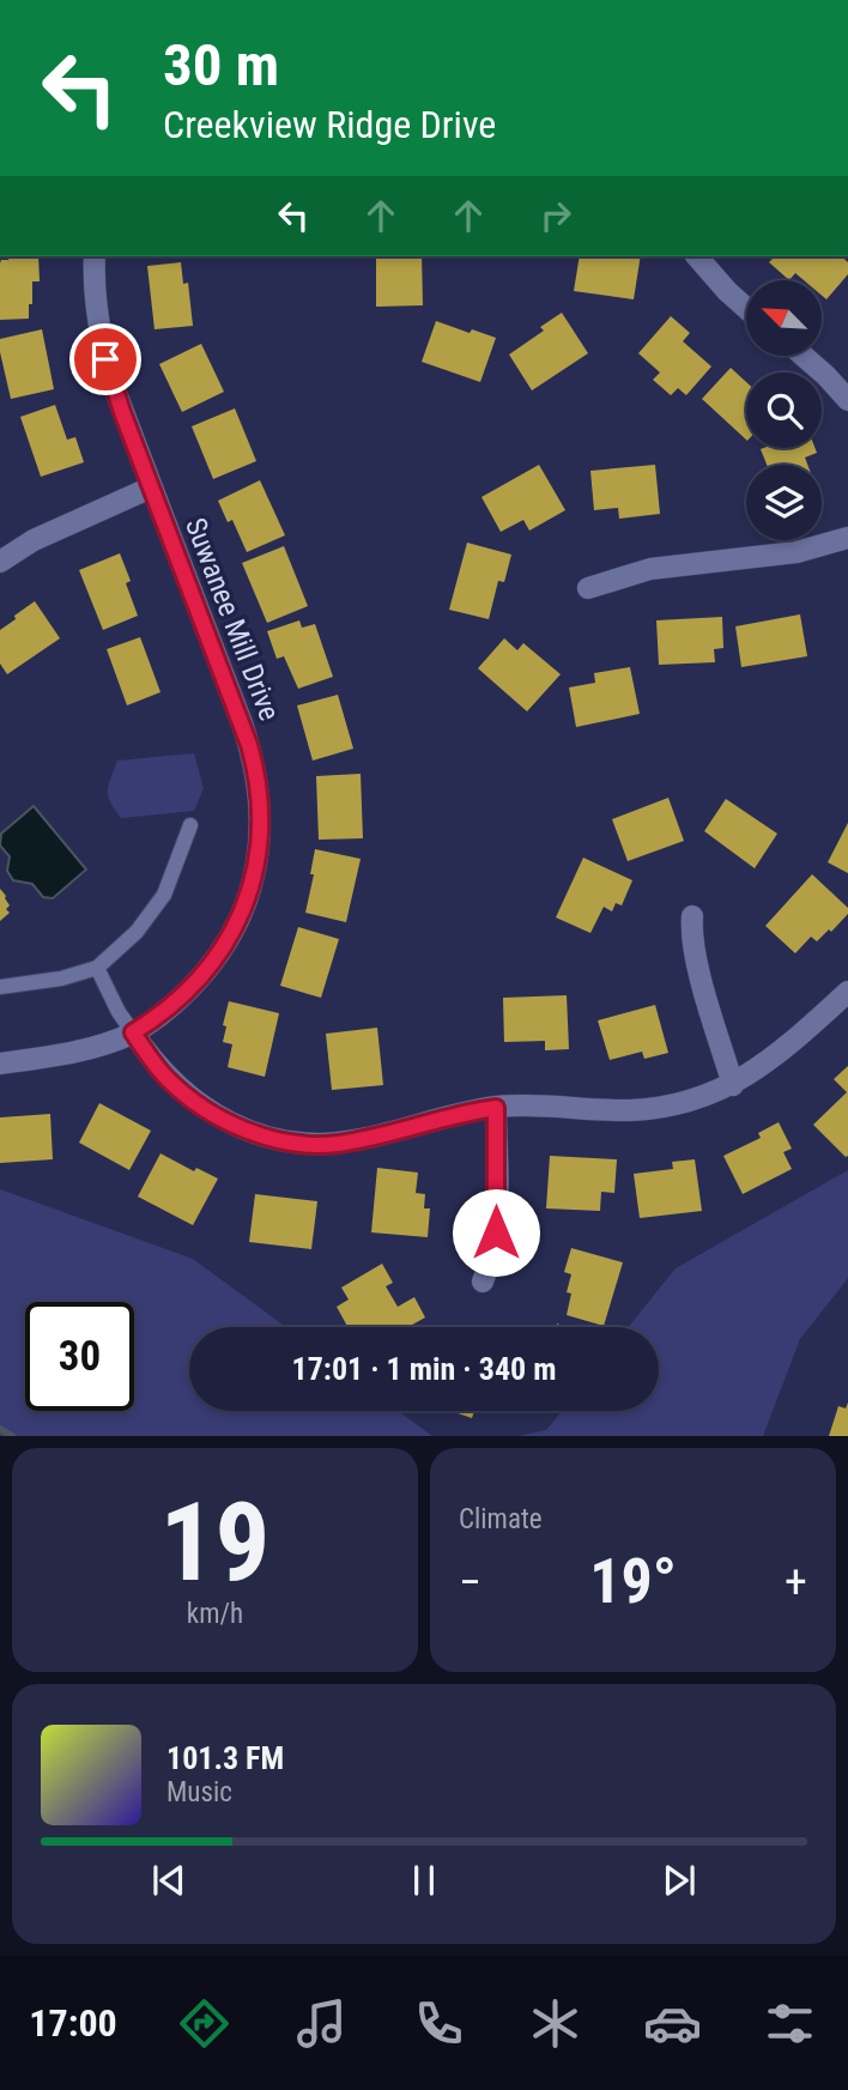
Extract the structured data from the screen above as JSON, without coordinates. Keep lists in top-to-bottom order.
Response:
{
  "streets": {
    "street": ["Suwanee Mill Drive"]
  },
  "north": "top left",
  "page": {
    "turn": ["30 m", "Creekview Ridge Drive"],
    "limit": "30",
    "trip": "17:01 · 1 min · 340 m",
    "tile": [
      ["19", "km/h"],
      "Climate"
    ],
    "heat": ["−", "19°", "+"],
    "song": ["101.3 FM", "Music"],
    "tabs": "17:00"
  }
}
